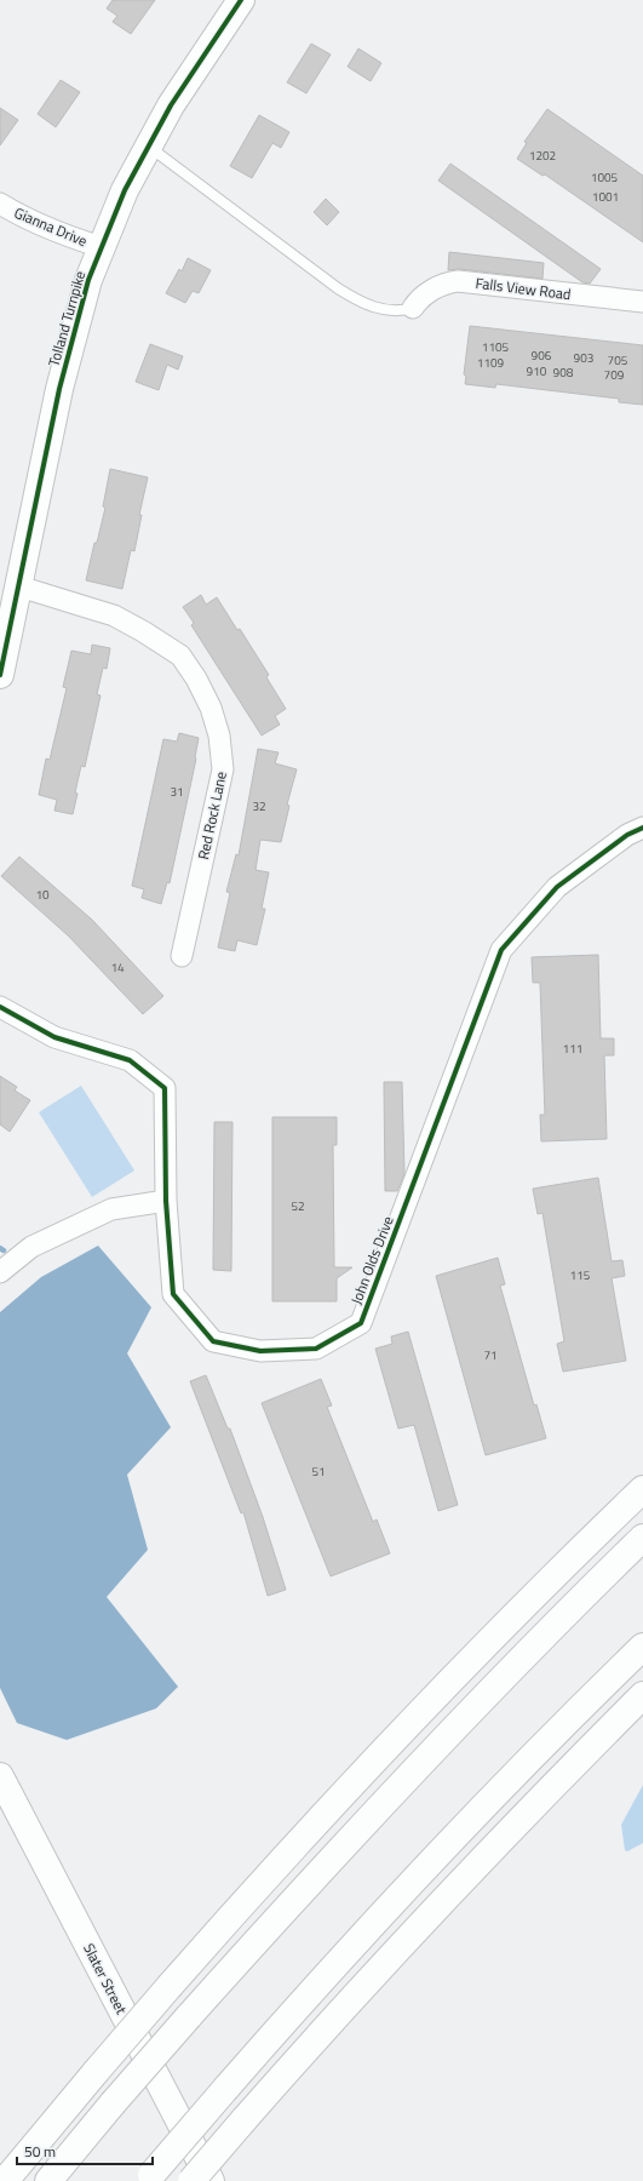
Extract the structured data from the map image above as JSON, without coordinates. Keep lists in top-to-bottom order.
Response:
{
  "streets": {
    "main road": ["Tolland Turnpike", "Slater Street"],
    "street": [
      "Gianna Drive",
      "Falls View Road",
      "Red Rock Lane",
      "John Olds Drive"
    ]
  },
  "crossings": [
    ["Gianna Drive", "Tolland Turnpike"],
    ["Tolland Turnpike", "Red Rock Lane"]
  ],
  "house_numbers": [
    "1202",
    "1005",
    "1001",
    "1105",
    "906",
    "903",
    "705",
    "1109",
    "910",
    "908",
    "709",
    "31",
    "32",
    "10",
    "14",
    "111",
    "52",
    "115",
    "71",
    "51"
  ],
  "scale_bar": "50 m"
}
